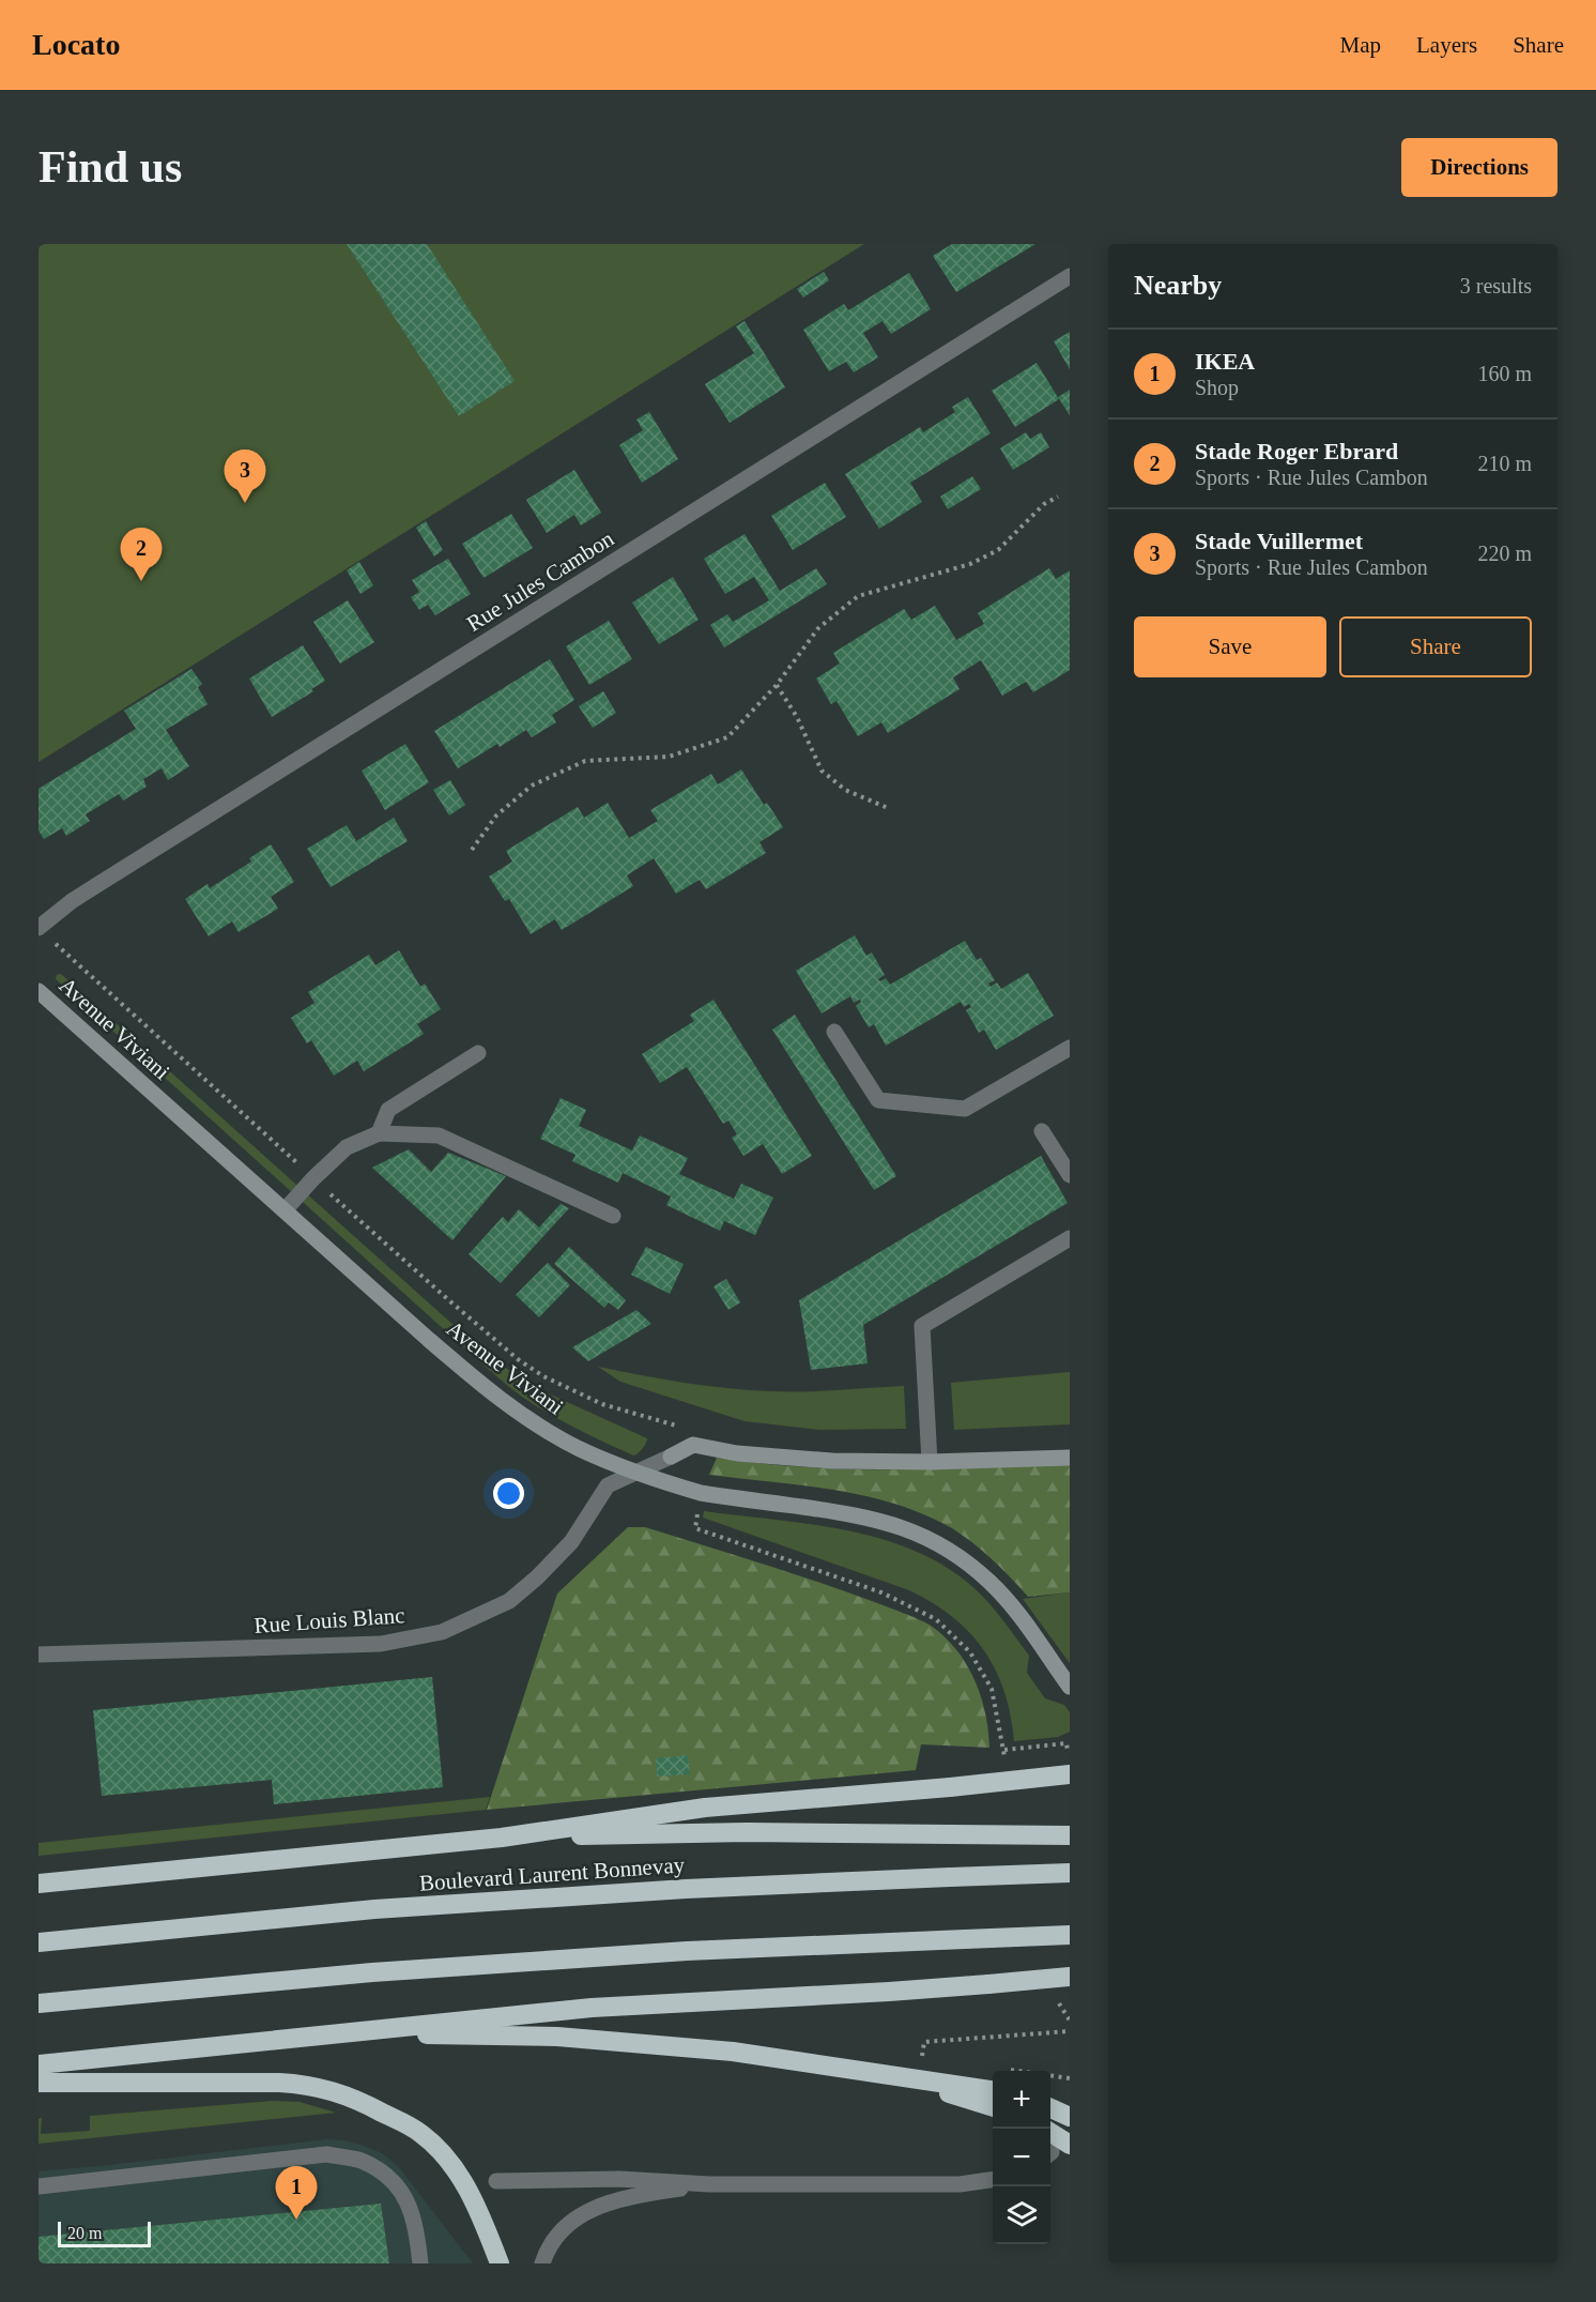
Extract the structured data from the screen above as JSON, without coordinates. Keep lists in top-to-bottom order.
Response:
{
  "streets": {
    "highway": ["Boulevard Laurent Bonnevay"],
    "street": ["Rue Jules Cambon", "Avenue Viviani", "Rue Louis Blanc"]
  },
  "crossings": [
    ["Rue Jules Cambon", "Avenue Viviani"],
    ["Avenue Viviani", "Rue Louis Blanc"]
  ],
  "scale_bar": "20 m",
  "page": {
    "header": "Locato",
    "nav": ["Map", "Layers", "Share"],
    "buttons": [
      "Directions",
      ["Save", "Share"]
    ],
    "title": "Find us",
    "heading": ["Nearby", "3 results"],
    "list": [
      {
        "mark": "1",
        "name": "IKEA",
        "note": "Shop",
        "value": "160 m"
      },
      {
        "mark": "2",
        "name": "Stade Roger Ebrard",
        "note": "Sports · Rue Jules Cambon",
        "value": "210 m"
      },
      {
        "mark": "3",
        "name": "Stade Vuillermet",
        "note": "Sports · Rue Jules Cambon",
        "value": "220 m"
      }
    ],
    "pins": ["3", "2", "1"],
    "map_buttons": ["+", "−"],
    "scale": "20 m"
  }
}
